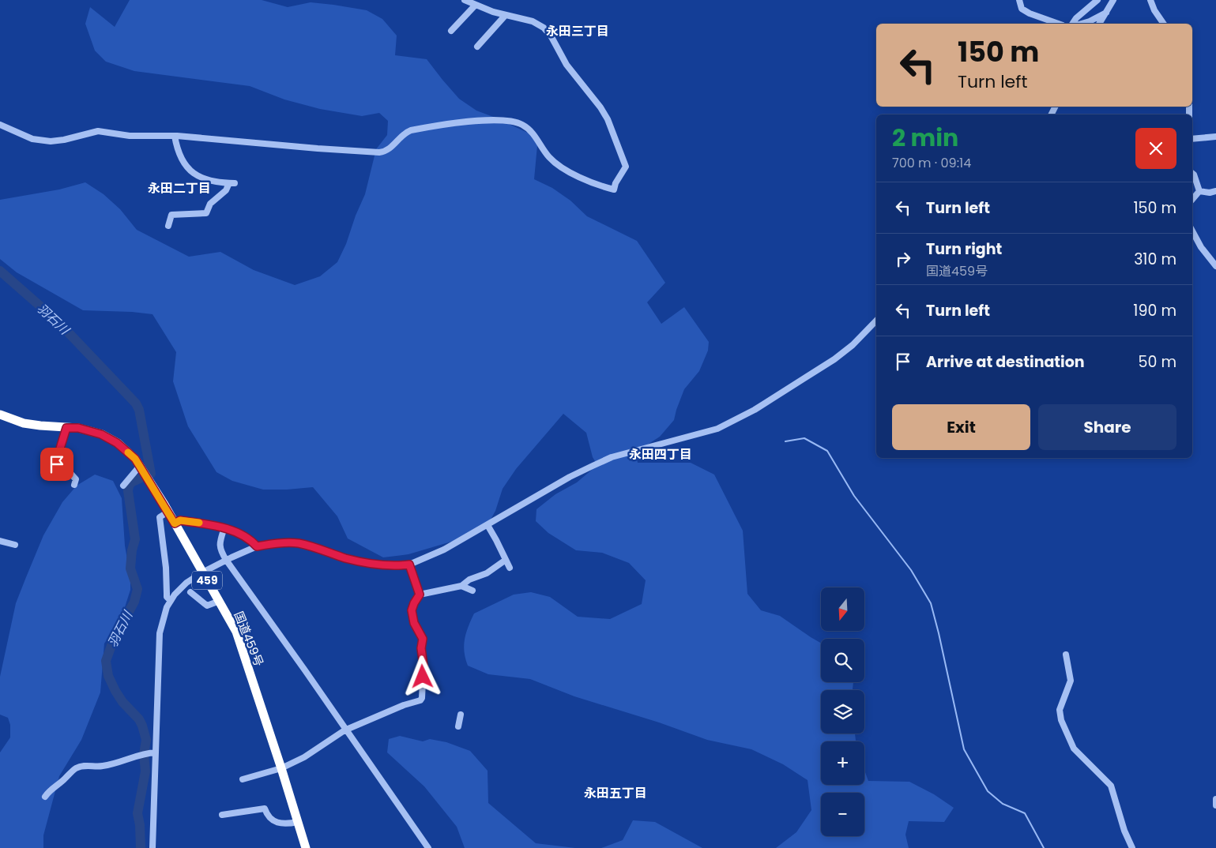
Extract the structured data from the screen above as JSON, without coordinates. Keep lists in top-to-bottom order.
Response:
{
  "streets": {
    "highway": ["459", "国道459号"]
  },
  "districts": [
    "永田三丁目",
    "永田二丁目",
    "永田四丁目",
    "永田五丁目"
  ],
  "water": ["羽石川"],
  "north": "bottom",
  "page": {
    "turn": ["150 m", "Turn left"],
    "heading": ["2 min", "700 m · 09:14"],
    "list": [
      {
        "name": "Turn left",
        "value": "150 m"
      },
      {
        "name": "Turn right",
        "note": "国道459号",
        "value": "310 m"
      },
      {
        "name": "Turn left",
        "value": "190 m"
      },
      {
        "name": "Arrive at destination",
        "value": "50 m"
      }
    ],
    "buttons": ["Exit", "Share"],
    "map_buttons": ["+", "−"]
  }
}
